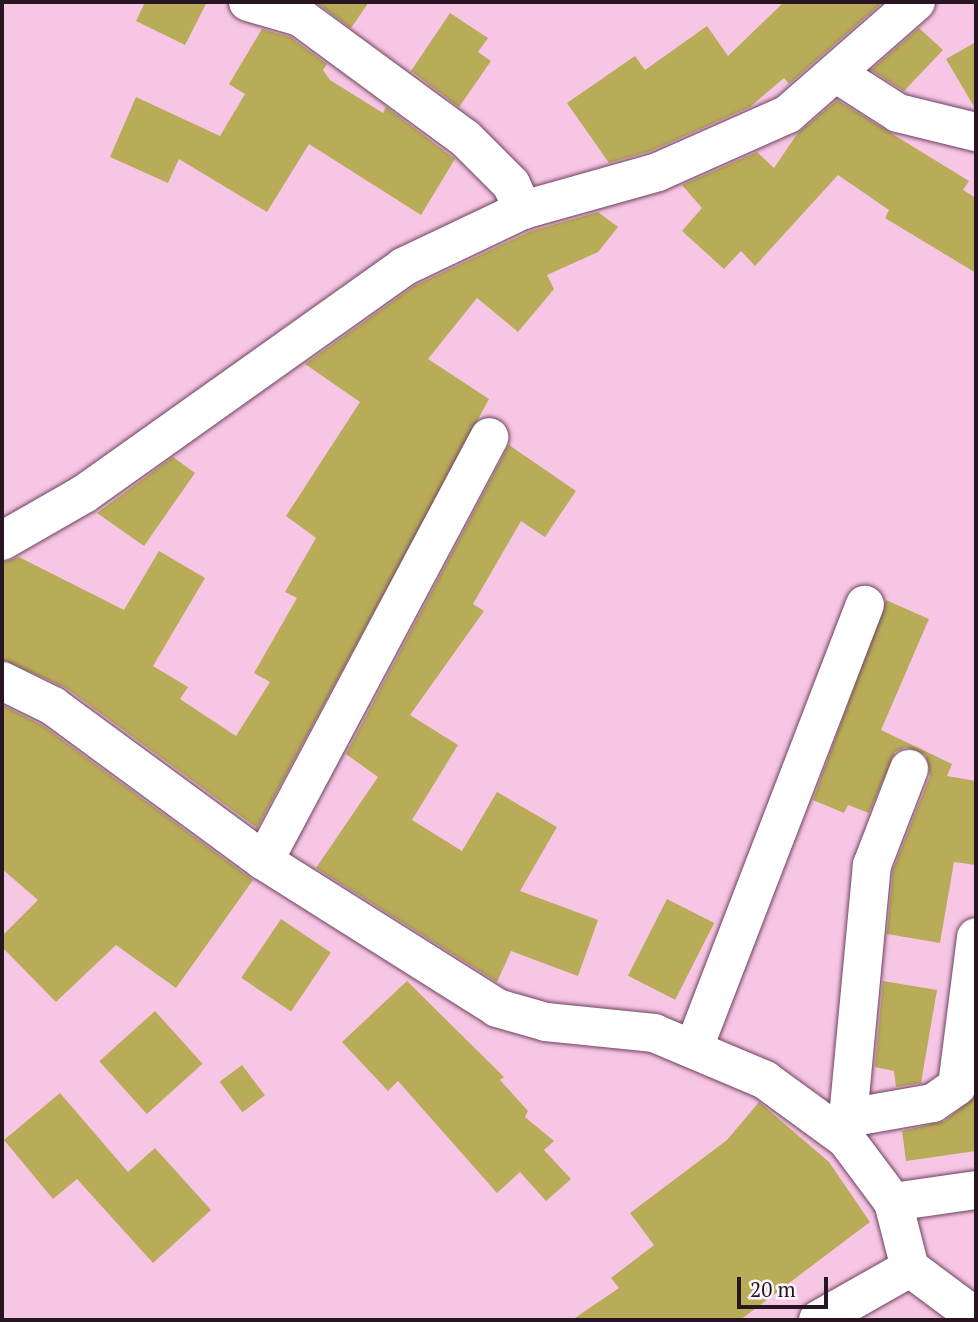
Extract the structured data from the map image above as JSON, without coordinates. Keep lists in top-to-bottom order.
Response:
{
  "scale_bar": "20 m"
}
